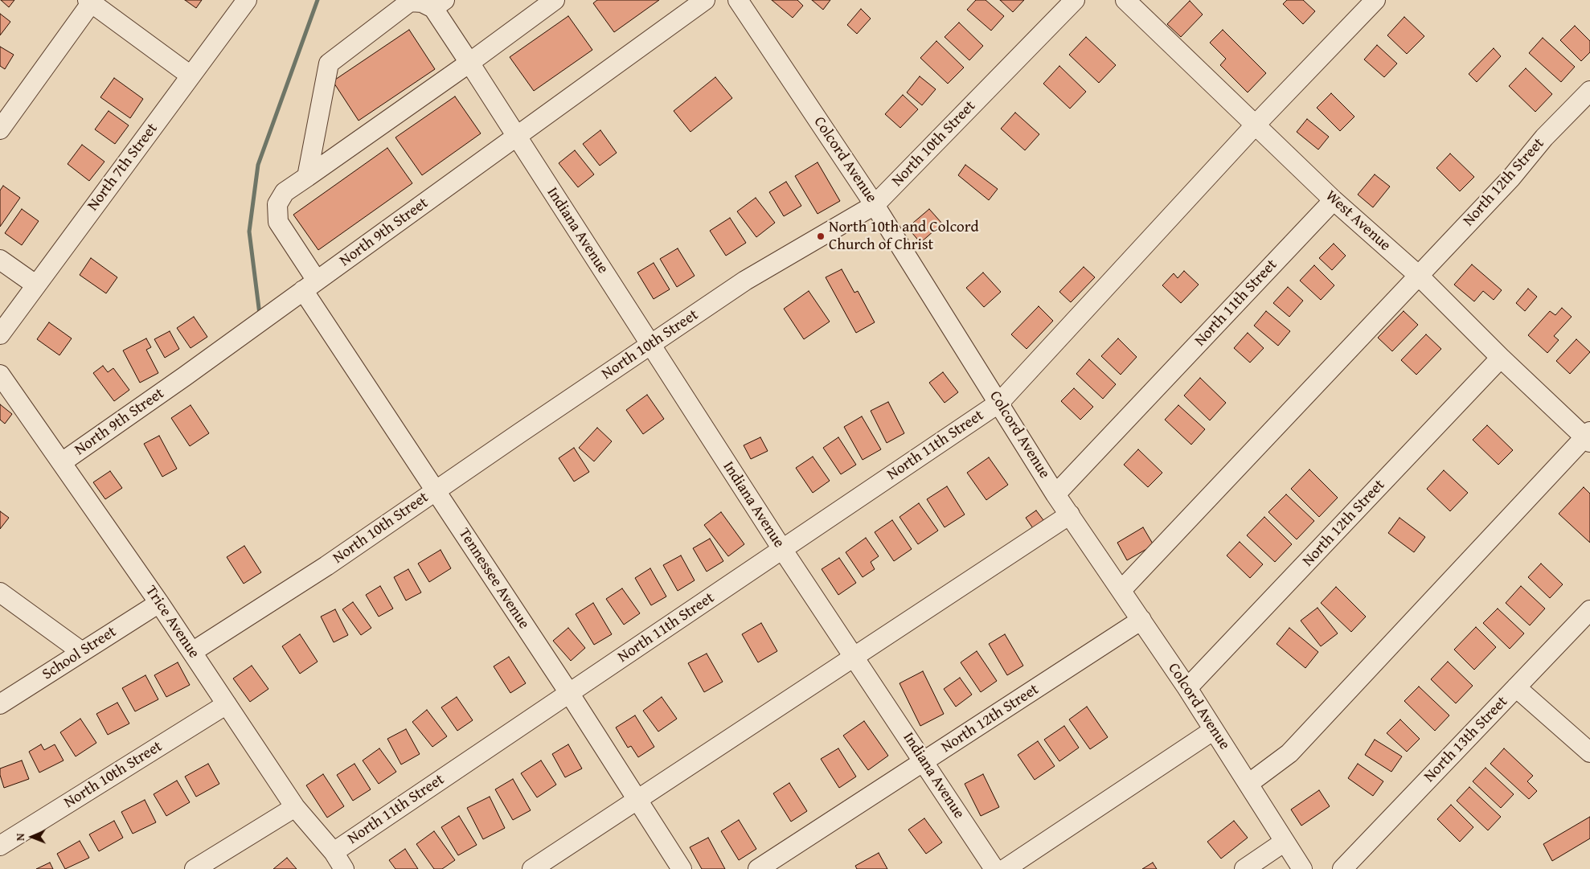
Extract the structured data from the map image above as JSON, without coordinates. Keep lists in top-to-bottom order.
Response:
{
  "streets": {
    "street": [
      "North 10th Street",
      "Colcord Avenue",
      "North 7th Street",
      "North 12th Street",
      "West Avenue",
      "Indiana Avenue",
      "North 9th Street",
      "North 11th Street",
      "Tennessee Avenue",
      "Trice Avenue",
      "School Street",
      "North 13th Street"
    ]
  },
  "crossings": [
    ["North 10th Street", "Colcord Avenue"],
    ["North 10th Street", "Indiana Avenue"],
    ["North 10th Street", "Tennessee Avenue"],
    ["North 10th Street", "Trice Avenue"],
    ["Colcord Avenue", "North 12th Street"],
    ["Colcord Avenue", "North 11th Street"],
    ["North 12th Street", "West Avenue"],
    ["North 12th Street", "Indiana Avenue"],
    ["West Avenue", "North 11th Street"],
    ["Indiana Avenue", "North 9th Street"],
    ["Indiana Avenue", "North 11th Street"],
    ["Indiana Avenue", "Tennessee Avenue"],
    ["North 9th Street", "Tennessee Avenue"],
    ["North 9th Street", "Trice Avenue"],
    ["North 11th Street", "Tennessee Avenue"],
    ["North 11th Street", "Trice Avenue"],
    ["Trice Avenue", "School Street"]
  ],
  "places": ["North 10th and Colcord Church of Christ"],
  "north": "left"
}
